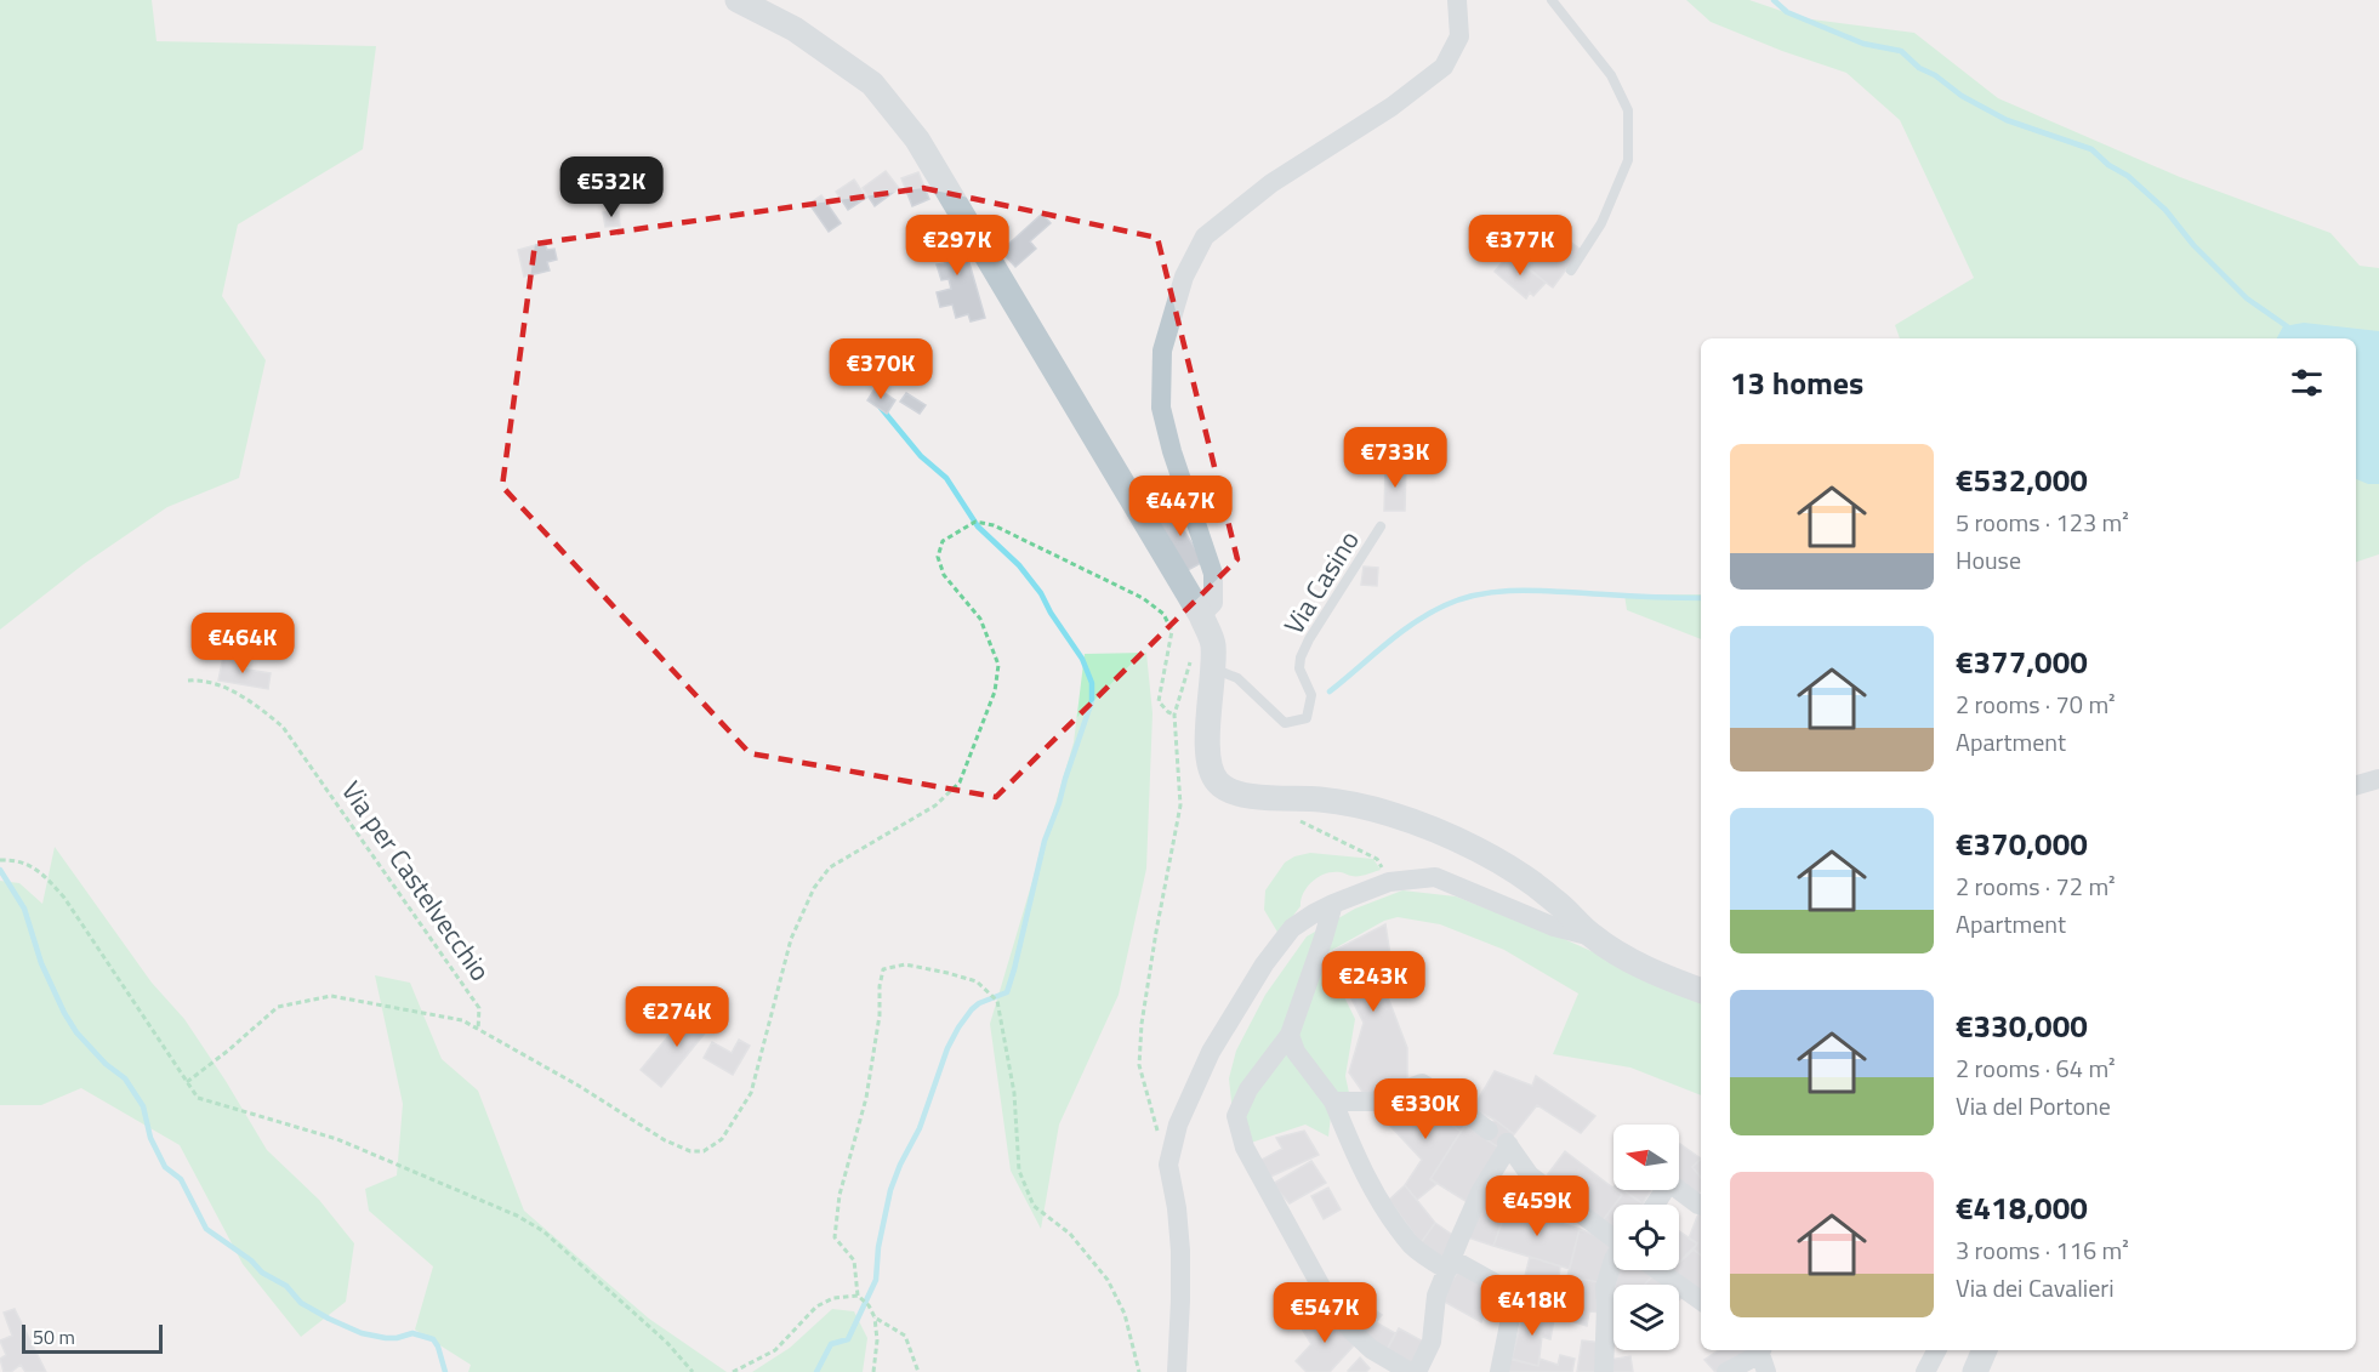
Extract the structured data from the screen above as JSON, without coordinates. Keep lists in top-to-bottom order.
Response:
{
  "streets": {
    "lane": ["Via Casino"],
    "path": ["Via per Castelvecchio"]
  },
  "scale_bar": "50 m",
  "north": "left",
  "page": {
    "price": [
      "€532K",
      "€297K",
      "€377K",
      "€370K",
      "€733K",
      "€447K",
      "€464K",
      "€243K",
      "€274K",
      "€330K",
      "€459K",
      "€418K",
      "€547K"
    ],
    "heading": "13 homes",
    "list": [
      {
        "name": "€532,000",
        "note": "5 rooms · 123 m² · House"
      },
      {
        "name": "€377,000",
        "note": "2 rooms · 70 m² · Apartment"
      },
      {
        "name": "€370,000",
        "note": "2 rooms · 72 m² · Apartment"
      },
      {
        "name": "€330,000",
        "note": "2 rooms · 64 m² · Via del Portone"
      },
      {
        "name": "€418,000",
        "note": "3 rooms · 116 m² · Via dei Cavalieri"
      }
    ],
    "scale": "50 m"
  }
}
